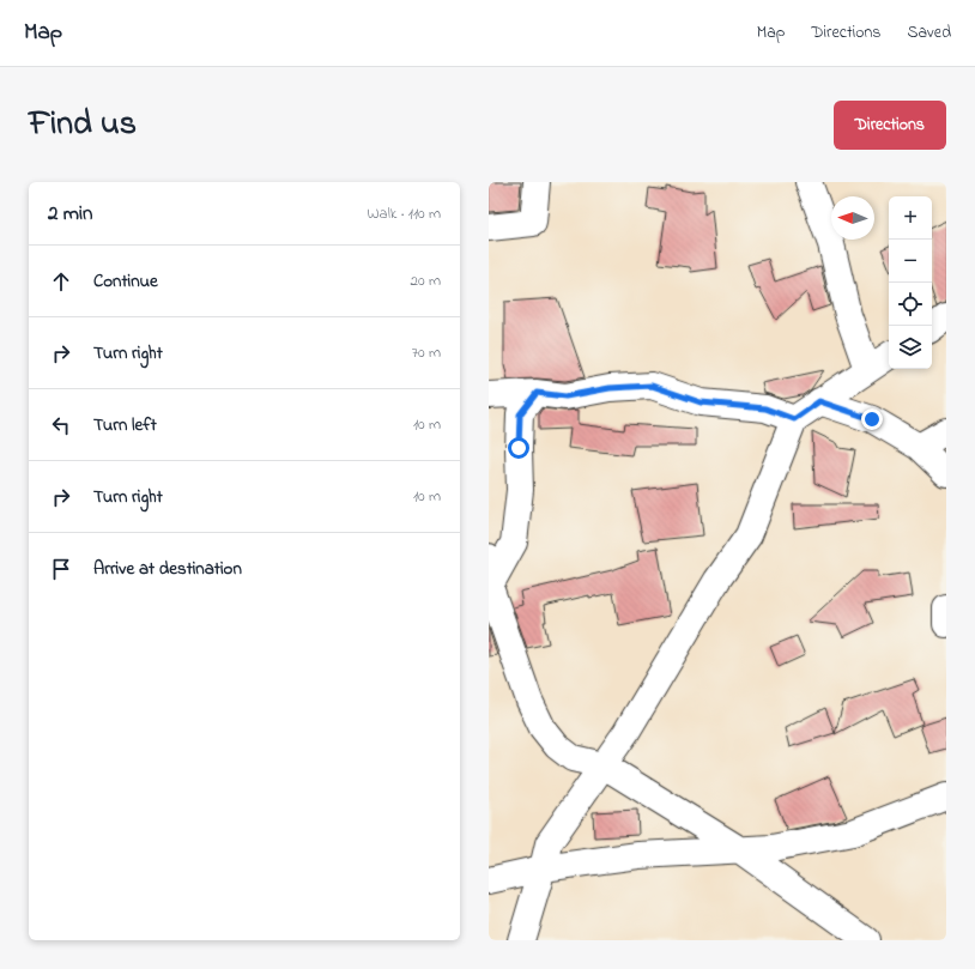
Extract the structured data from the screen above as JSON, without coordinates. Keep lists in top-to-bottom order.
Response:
{
  "north": "left",
  "page": {
    "header": "Map",
    "nav": ["Map", "Directions", "Saved"],
    "title": "Find us",
    "buttons": "Directions",
    "heading": ["2 min", "Walk · 110 m"],
    "map_buttons": ["+", "−"],
    "list": [
      ["Continue", "20 m"],
      ["Turn right", "70 m"],
      ["Turn left", "10 m"],
      ["Turn right", "10 m"],
      "Arrive at destination"
    ]
  }
}
